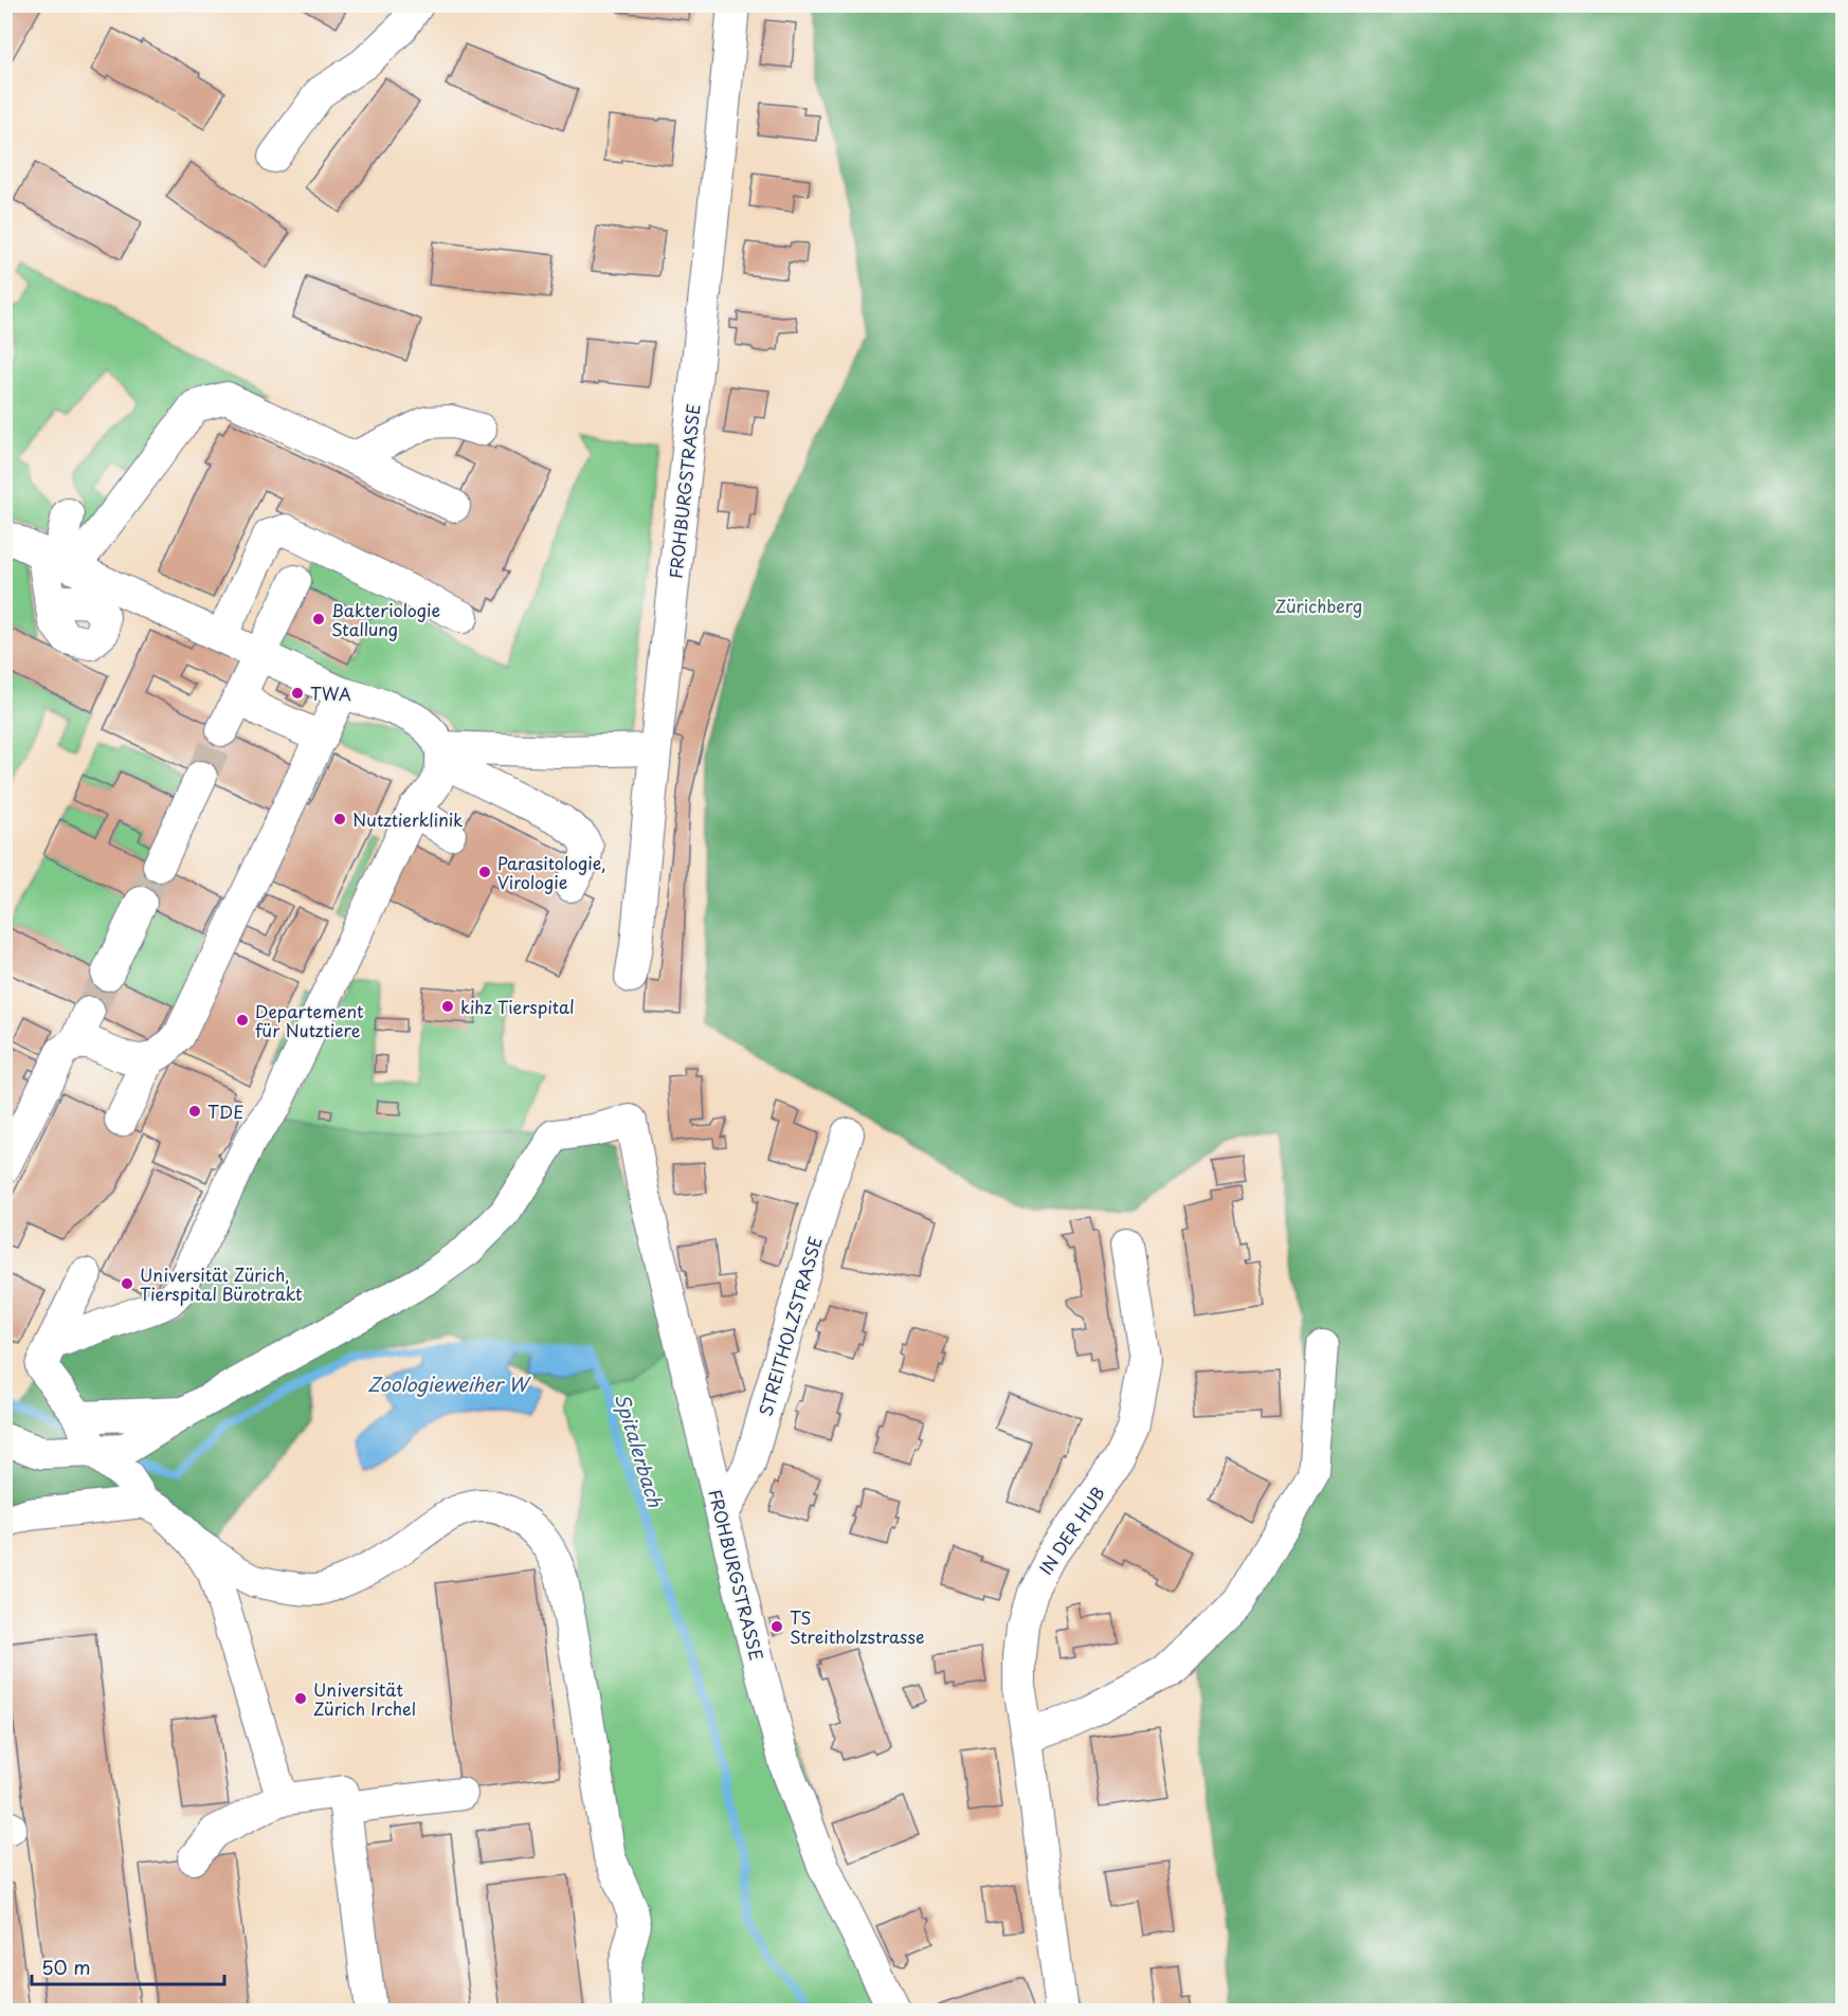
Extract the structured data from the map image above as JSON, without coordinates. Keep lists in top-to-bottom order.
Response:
{
  "streets": {
    "street": ["FROHBURGSTRASSE", "STREITHOLZSTRASSE", "IN DER HUB"]
  },
  "crossings": [
    ["FROHBURGSTRASSE", "STREITHOLZSTRASSE"]
  ],
  "water": ["Zoologieweiher W", "Spitalerbach"],
  "parks": ["Zürichberg"],
  "places": [
    "Bakteriologie Stallung",
    "TWA",
    "Nutztierklinik",
    "Parasitologie, Virologie",
    "kihz Tierspital",
    "Departement für Nutztiere",
    "TDE",
    "Universität Zürich, Tierspital Bürotrakt",
    "TS Streitholzstrasse",
    "Universität Zürich Irchel"
  ],
  "scale_bar": "50 m"
}
